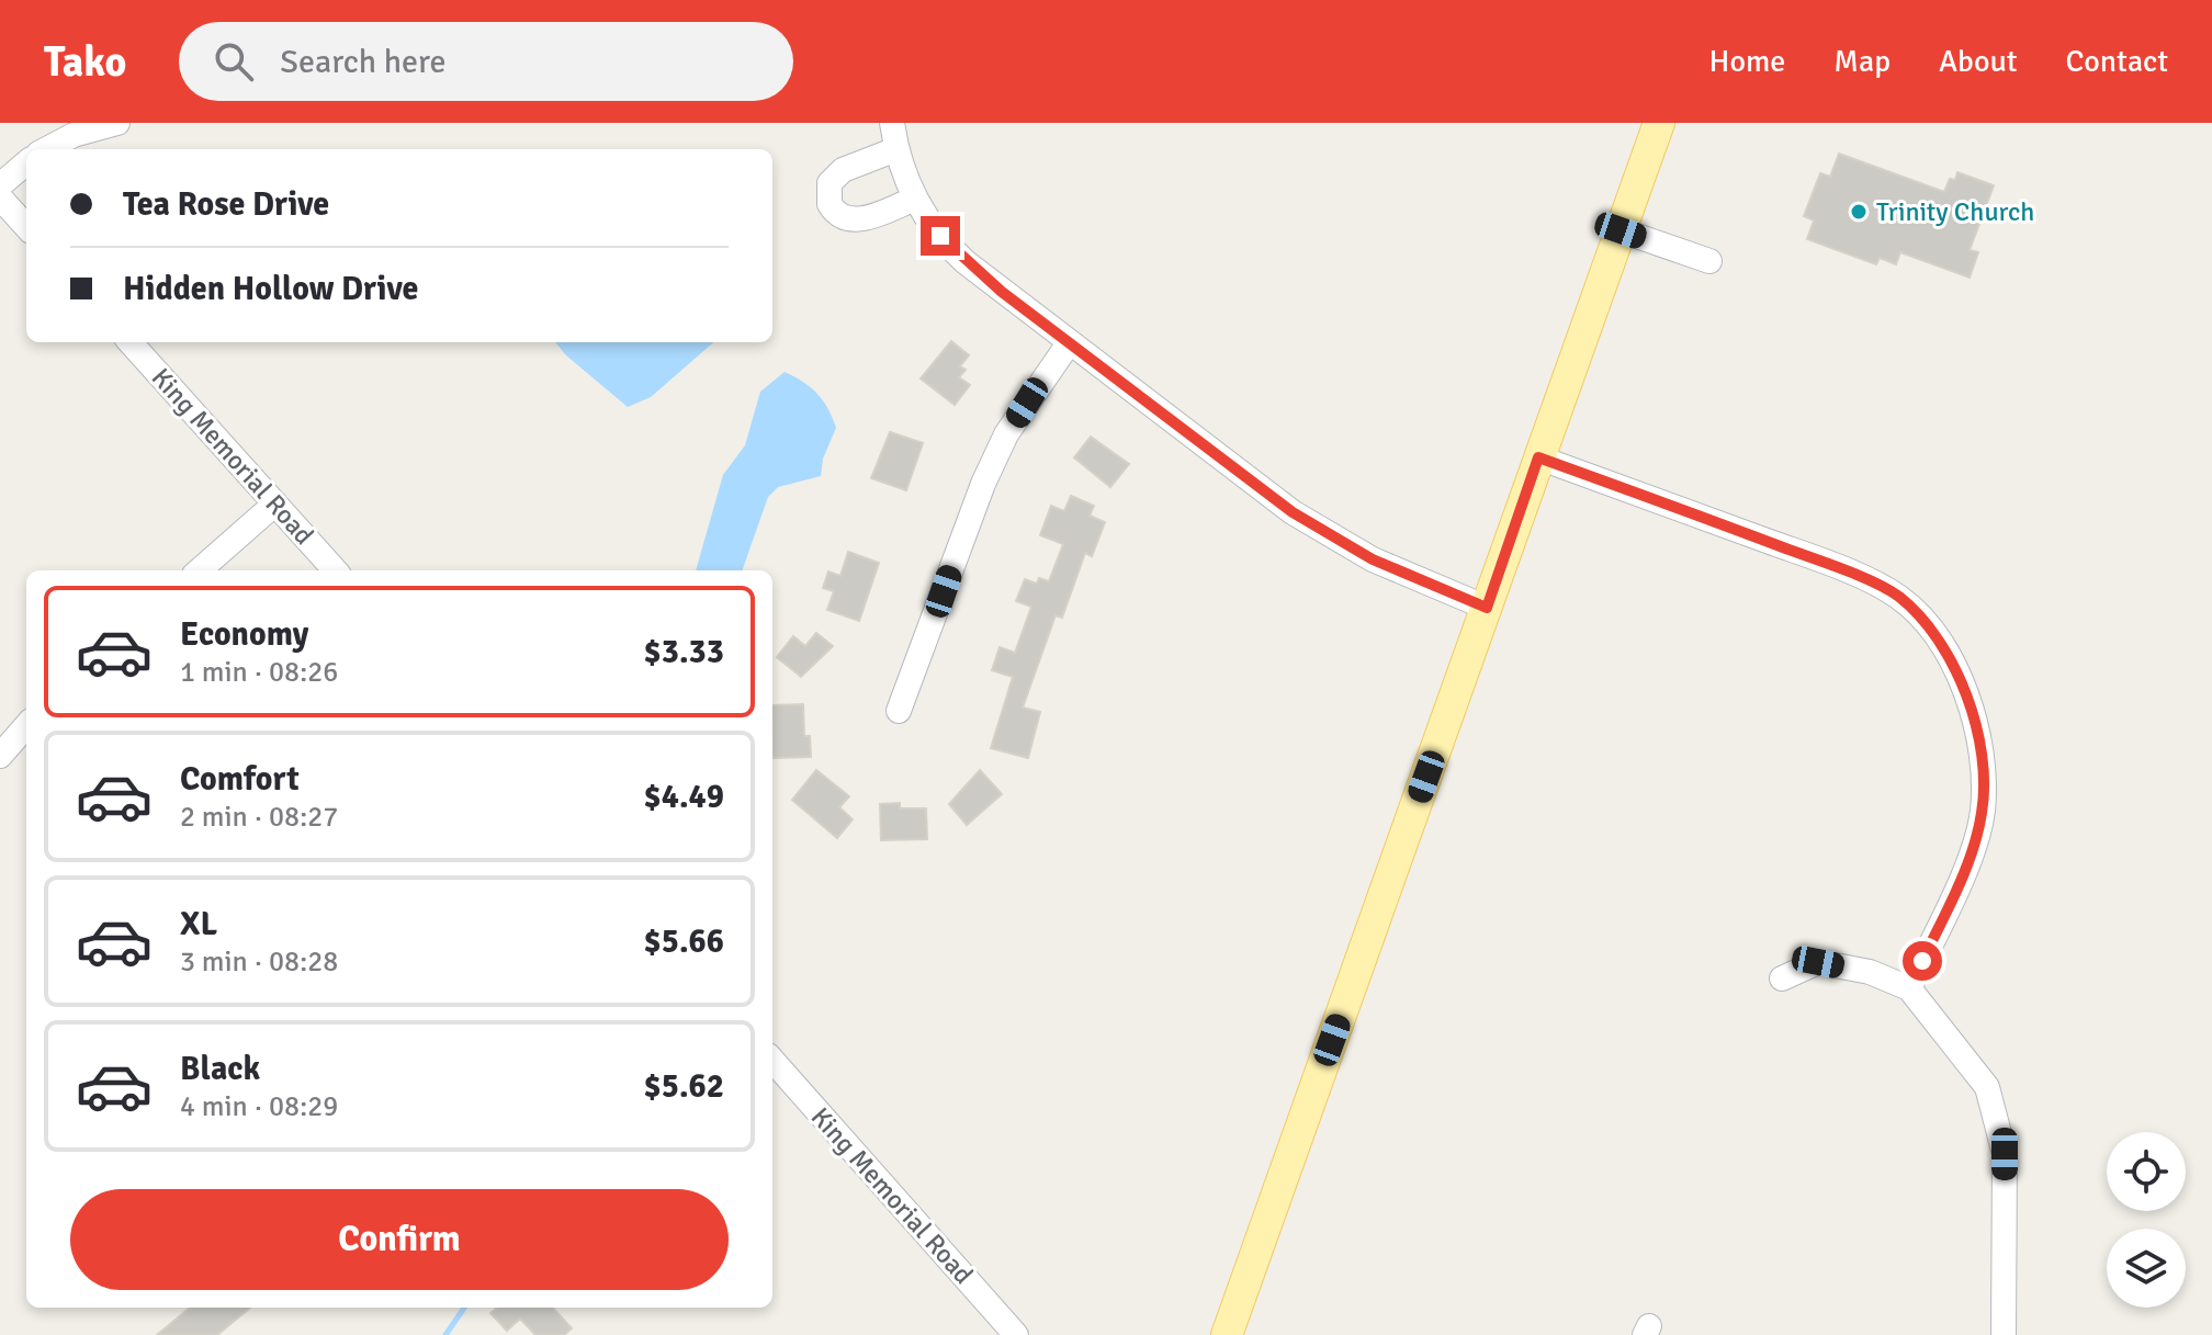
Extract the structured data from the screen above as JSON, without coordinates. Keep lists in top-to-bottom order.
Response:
{
  "streets": {
    "street": ["King Memorial Road"]
  },
  "places": ["Trinity Church"],
  "page": {
    "header": "Tako",
    "search": "Search here",
    "nav": [
      "Home",
      "Map",
      "About",
      "Contact"
    ],
    "banner": ["Tea Rose Drive", "Hidden Hollow Drive"],
    "list": [
      {
        "name": "Economy",
        "note": "1 min · 08:26",
        "value": "$3.33"
      },
      {
        "name": "Comfort",
        "note": "2 min · 08:27",
        "value": "$4.49"
      },
      {
        "name": "XL",
        "note": "3 min · 08:28",
        "value": "$5.66"
      },
      {
        "name": "Black",
        "note": "4 min · 08:29",
        "value": "$5.62"
      }
    ],
    "buttons": "Confirm"
  }
}
